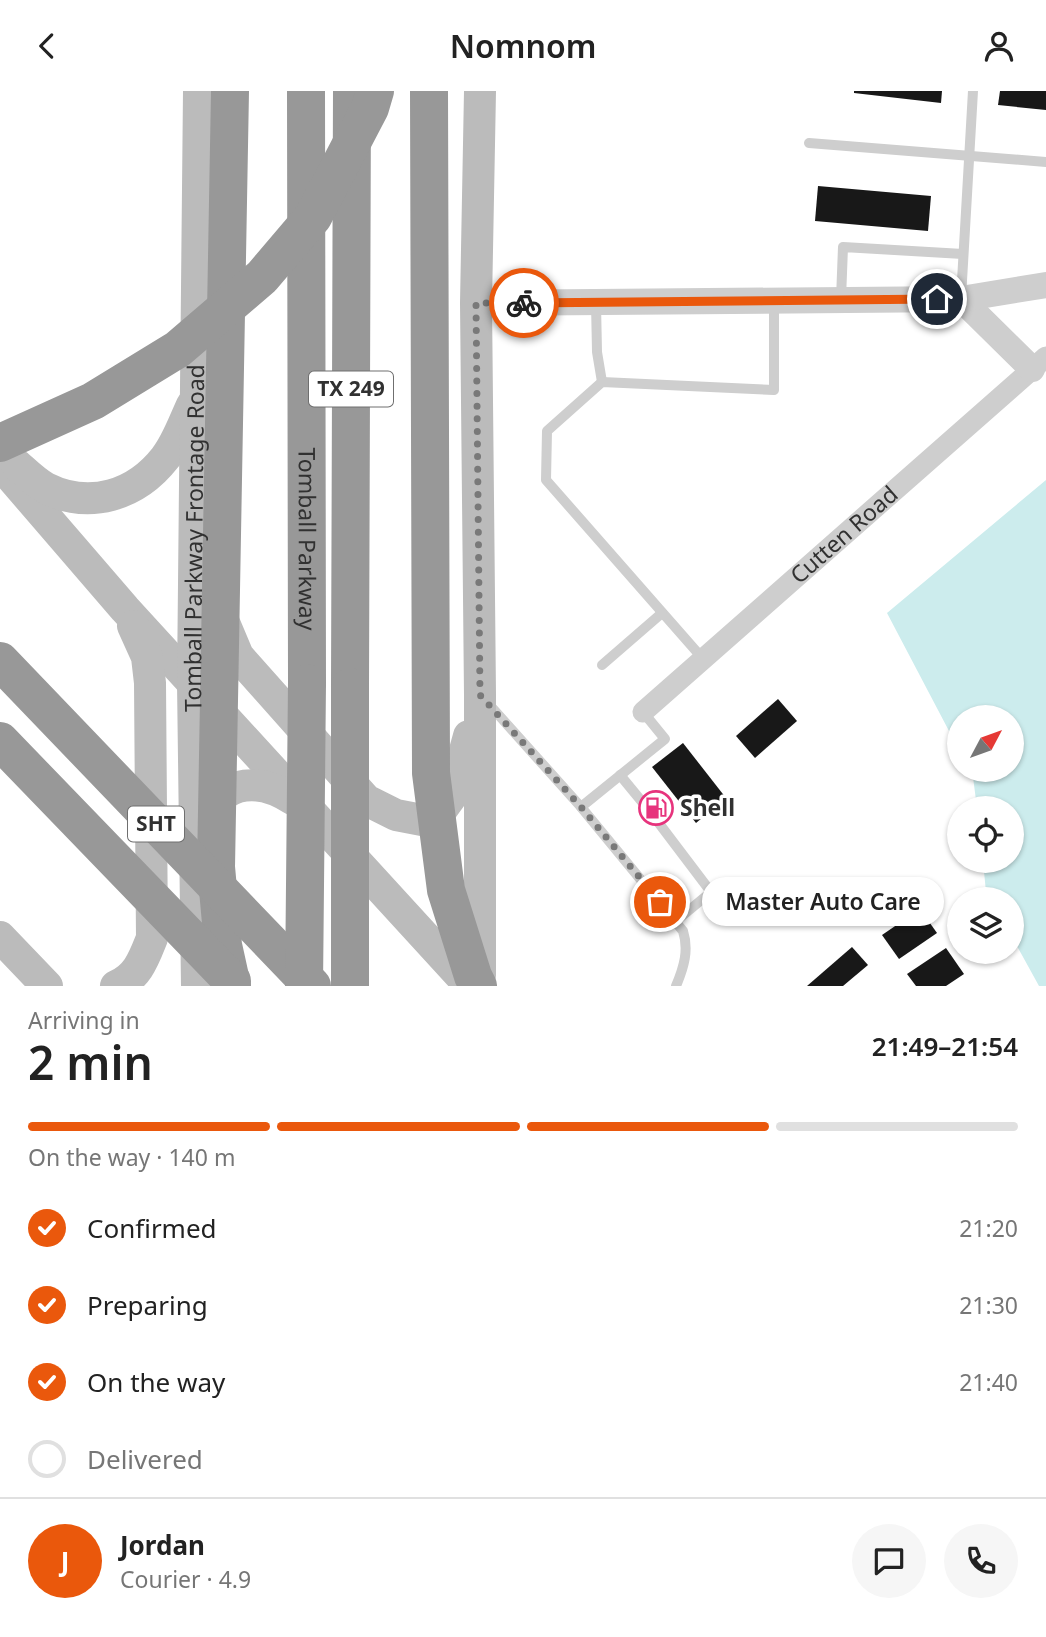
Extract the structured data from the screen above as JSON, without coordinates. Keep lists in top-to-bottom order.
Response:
{
  "streets": {
    "highway": ["TX 249", "Tomball Parkway", "SHT"],
    "main road": ["Tomball Parkway Frontage Road"],
    "street": ["Cutten Road"]
  },
  "places": {
    "fuel station": ["Shell"],
    "other": ["Master Auto Care"]
  },
  "north": "top right",
  "page": {
    "header": "Nomnom",
    "bubble": "Master Auto Care",
    "heading": ["2 min", "Arriving in", "21:49–21:54"],
    "panel": ["Jordan", "Courier · 4.9"],
    "bar": "On the way · 140 m",
    "list": [
      ["Confirmed", "21:20"],
      ["Preparing", "21:30"],
      ["On the way", "21:40"],
      "Delivered"
    ],
    "round": "J"
  }
}
